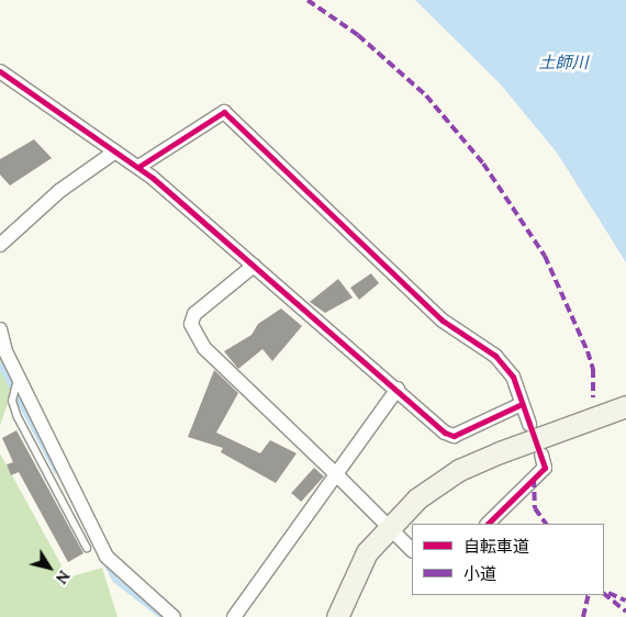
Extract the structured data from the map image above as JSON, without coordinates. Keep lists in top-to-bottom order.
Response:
{
  "water": ["土師川"],
  "legend": ["自転車道", "小道"],
  "north": "bottom right"
}
